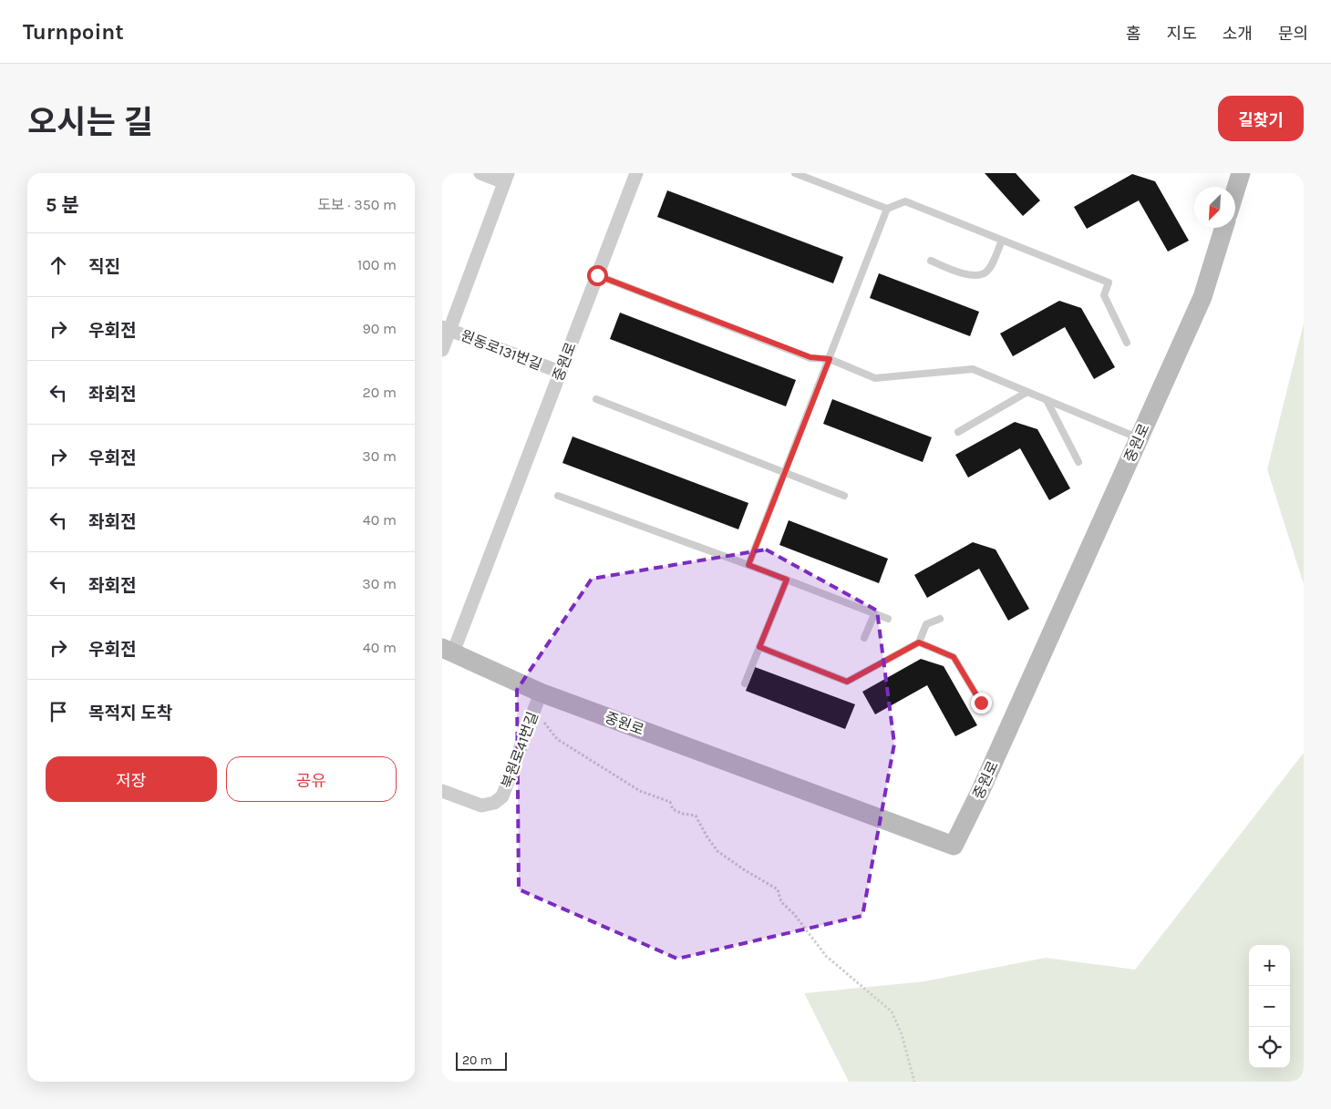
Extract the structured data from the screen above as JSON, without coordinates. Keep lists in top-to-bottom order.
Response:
{
  "streets": {
    "street": ["원동로131번길", "중원로", "북원로41번길"]
  },
  "crossings": [
    ["원동로131번길", "중원로"],
    ["중원로", "북원로41번길"]
  ],
  "scale_bar": "20 m",
  "north": "bottom left",
  "page": {
    "header": "Turnpoint",
    "nav": [
      "홈",
      "지도",
      "소개",
      "문의"
    ],
    "title": "오시는 길",
    "buttons": [
      "길찾기",
      ["저장", "공유"]
    ],
    "heading": ["5 분", "도보 · 350 m"],
    "list": [
      ["직진", "100 m"],
      ["우회전", "90 m"],
      ["좌회전", "20 m"],
      ["우회전", "30 m"],
      ["좌회전", "40 m"],
      ["좌회전", "30 m"],
      ["우회전", "40 m"],
      "목적지 도착"
    ],
    "map_buttons": ["+", "−"],
    "scale": "20 m"
  }
}
